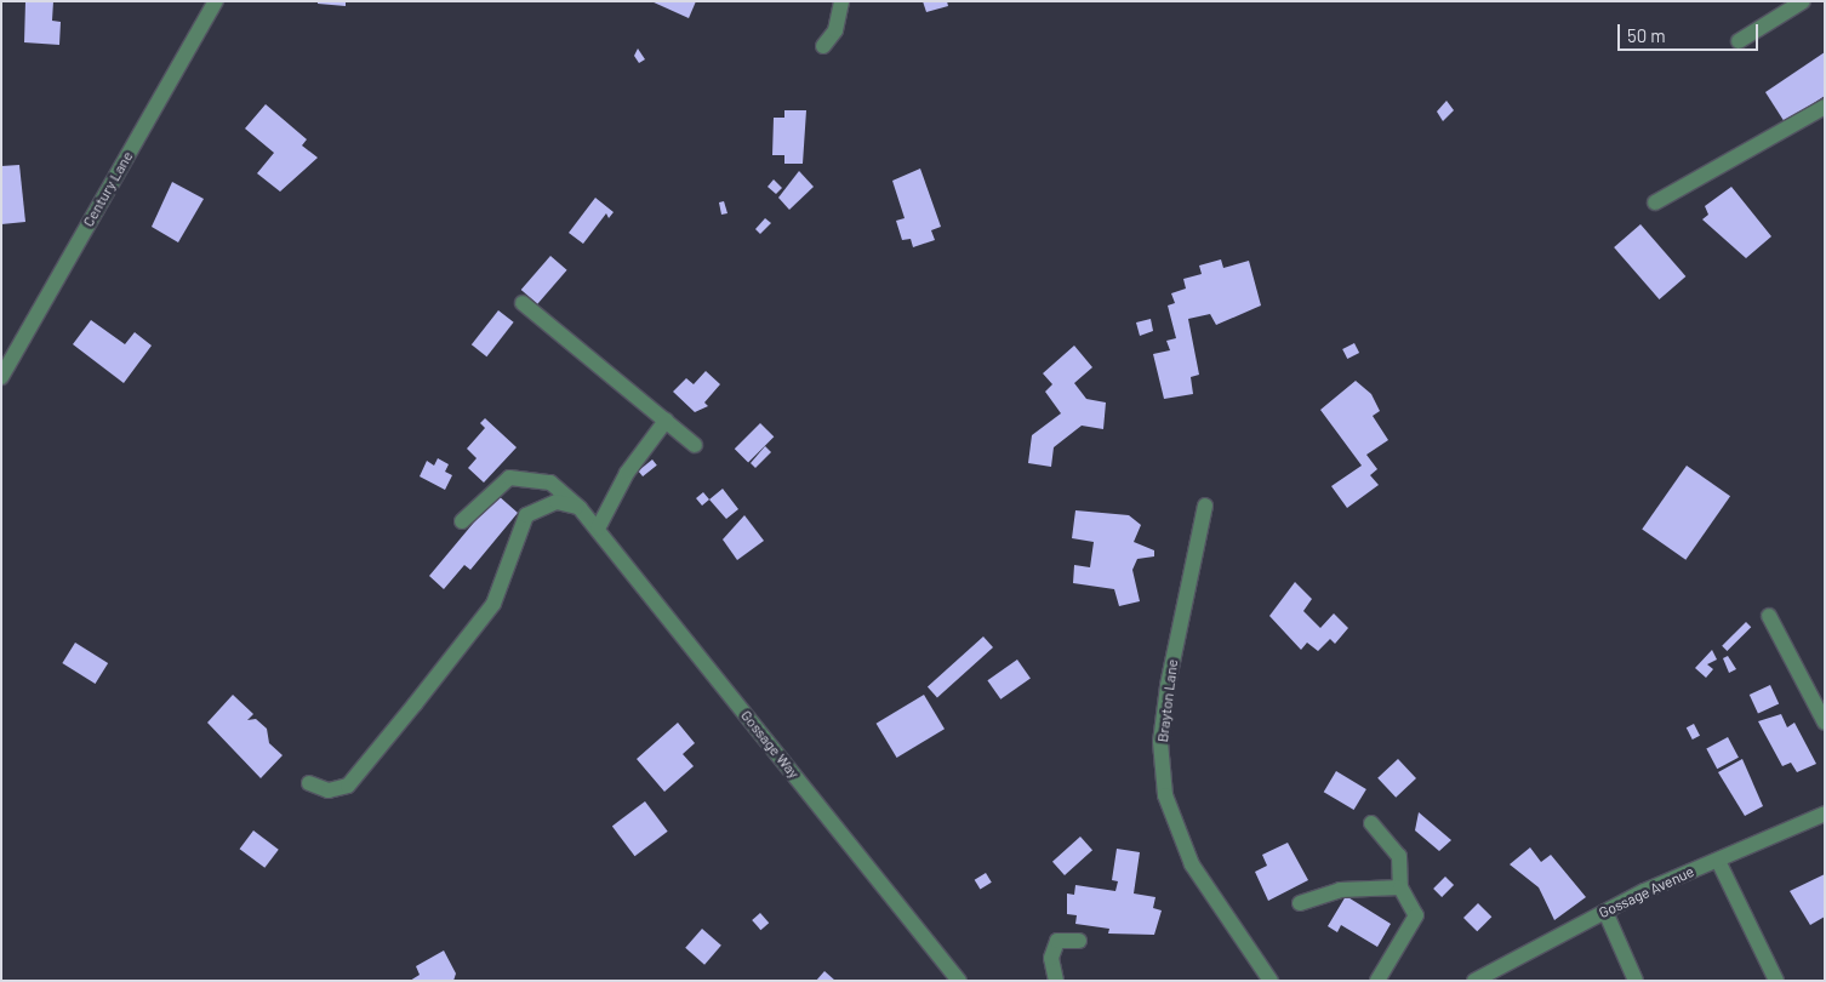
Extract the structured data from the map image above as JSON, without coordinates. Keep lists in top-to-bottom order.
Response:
{
  "streets": {
    "street": [
      "Century Lane",
      "Brayton Lane",
      "Gossage Way",
      "Gossage Avenue"
    ]
  },
  "scale_bar": "50 m"
}
